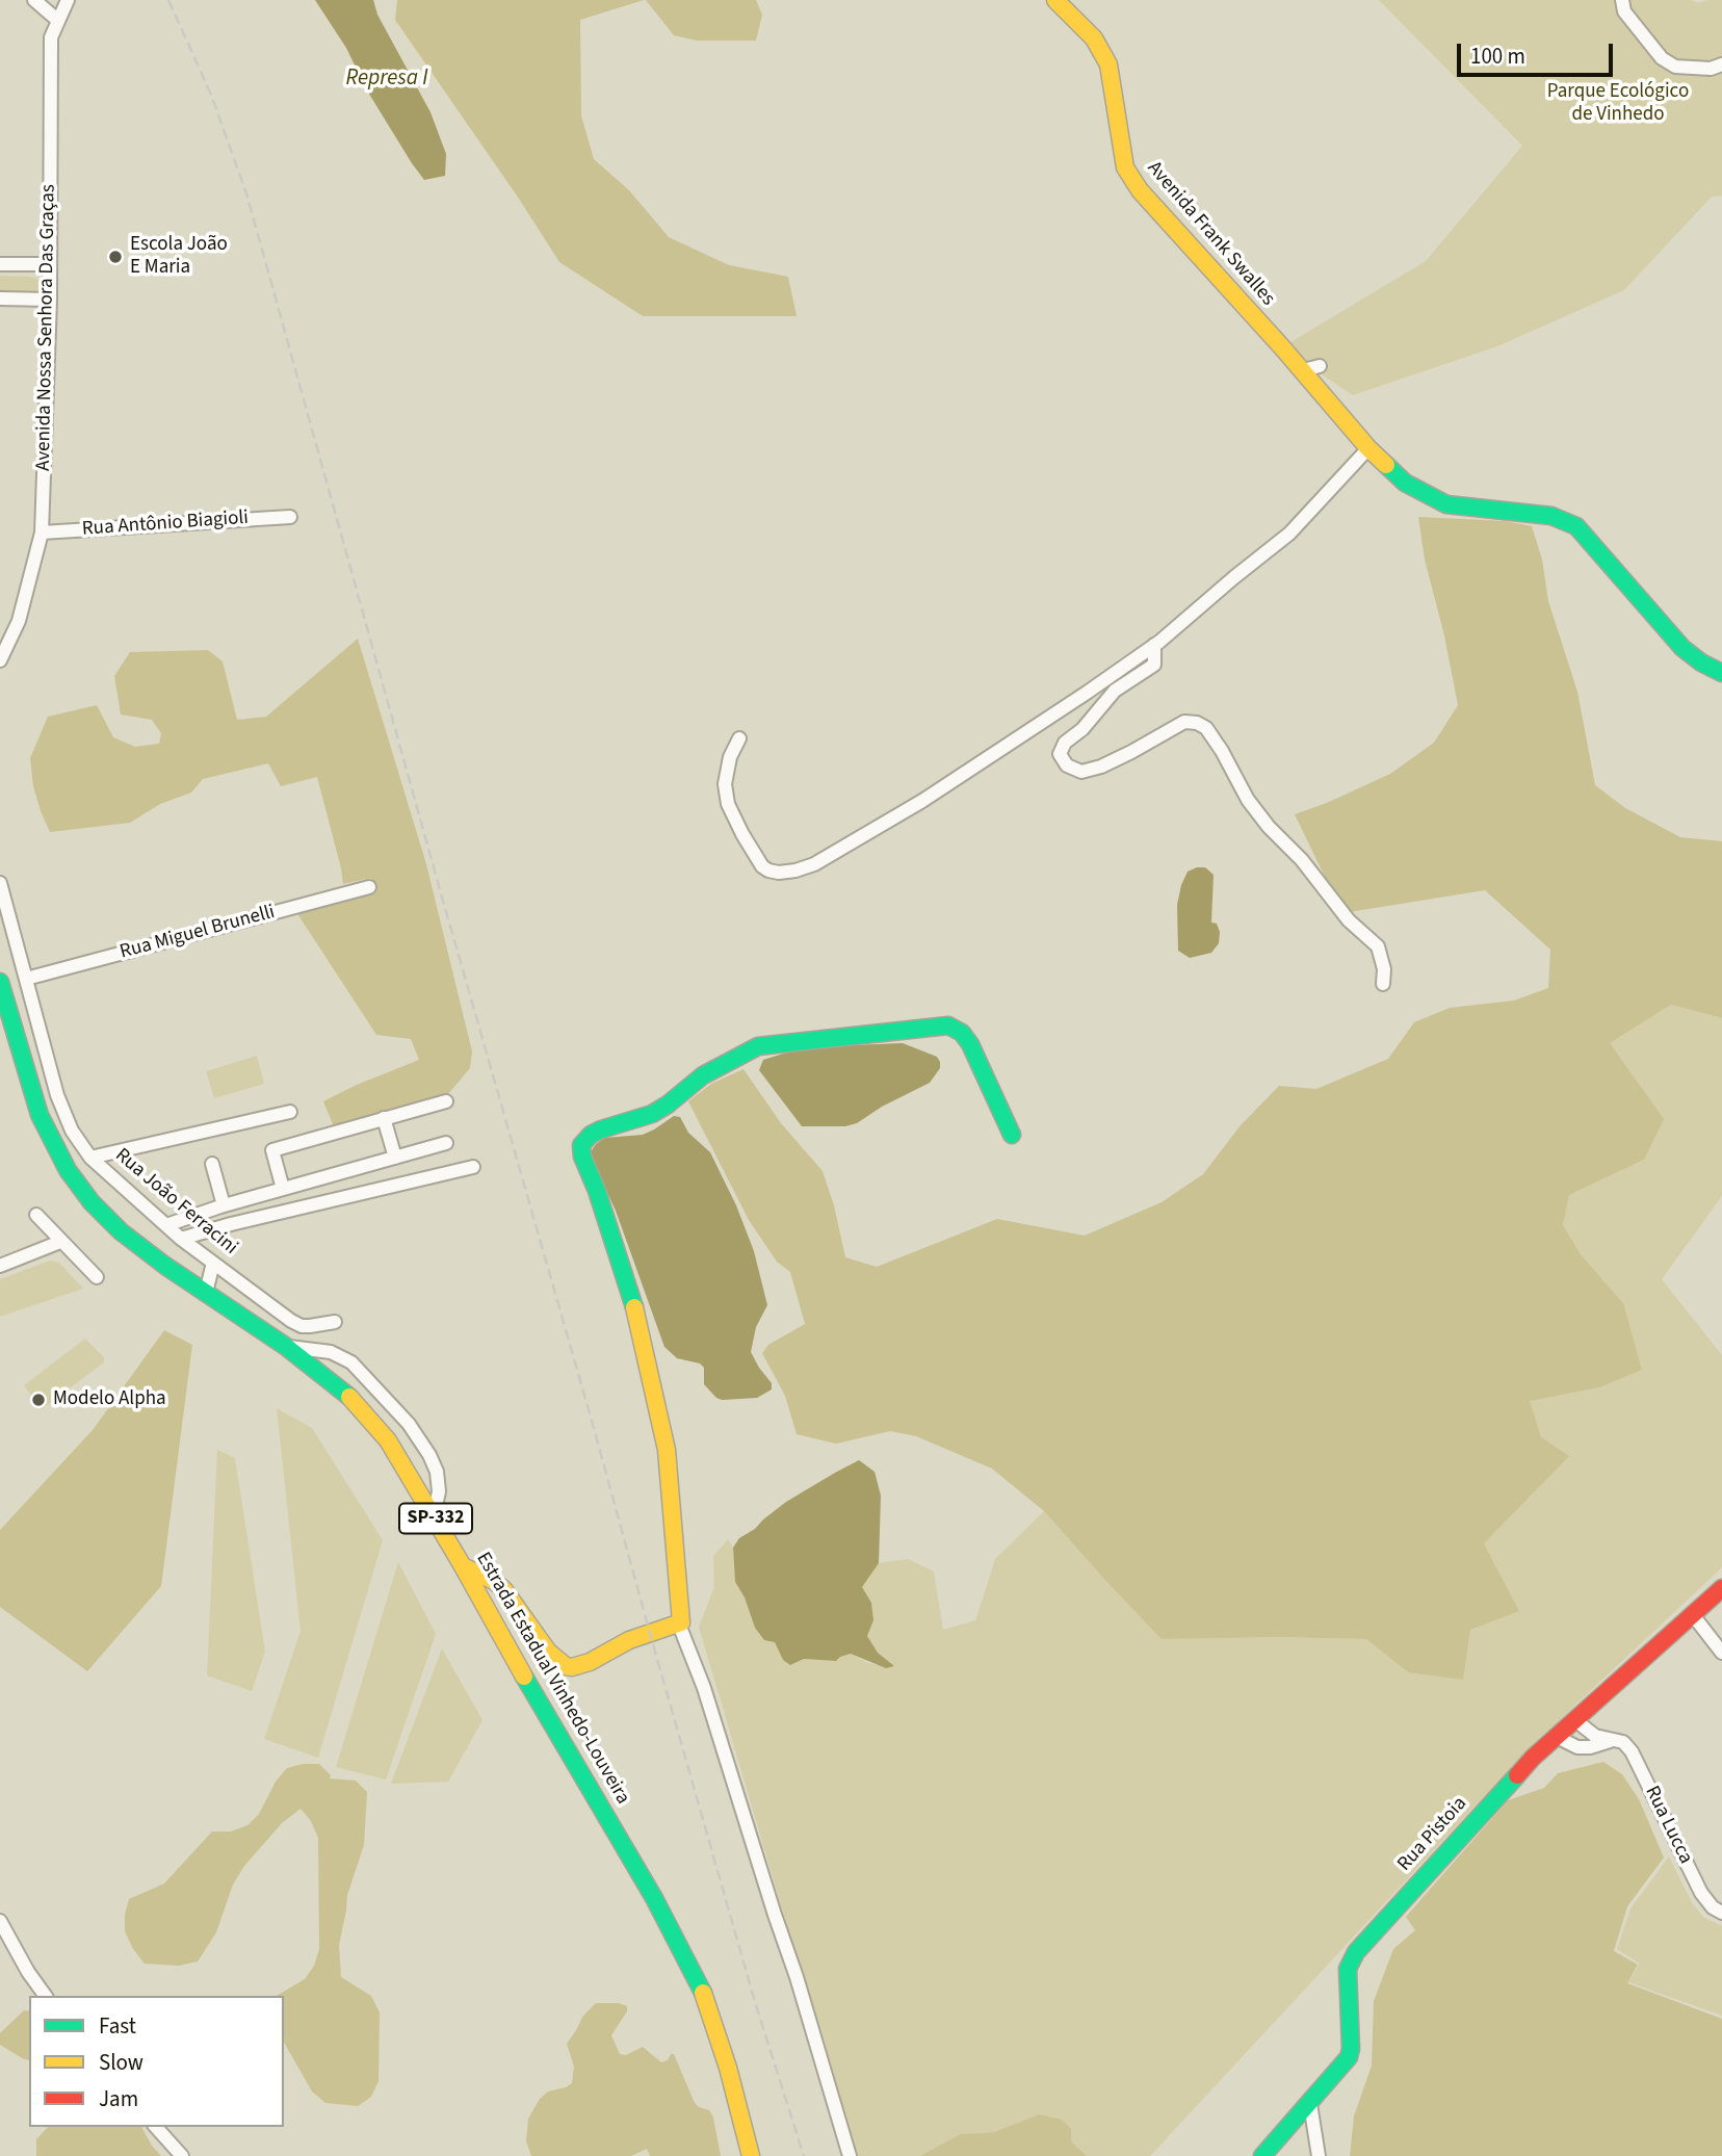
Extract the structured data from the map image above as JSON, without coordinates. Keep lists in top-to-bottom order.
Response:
{
  "streets": {
    "street": [
      "Avenida Frank Swalles",
      "Avenida Nossa Senhora Das Graças",
      "Rua Antônio Biagioli",
      "Rua Miguel Brunelli",
      "Rua João Ferracini",
      "SP-332",
      "Estrada Estadual Vinhedo-Louveira",
      "Rua Lucca",
      "Rua Pistoia"
    ]
  },
  "crossings": [
    ["Avenida Nossa Senhora Das Graças", "Rua Antônio Biagioli"],
    ["Rua Miguel Brunelli", "Rua João Ferracini"],
    ["Rua Lucca", "Rua Pistoia"]
  ],
  "water": ["Represa I"],
  "parks": ["Parque Ecológico de Vinhedo"],
  "places": ["Escola João E Maria", "Modelo Alpha"],
  "legend": ["Fast", "Slow", "Jam"],
  "scale_bar": "100 m"
}
